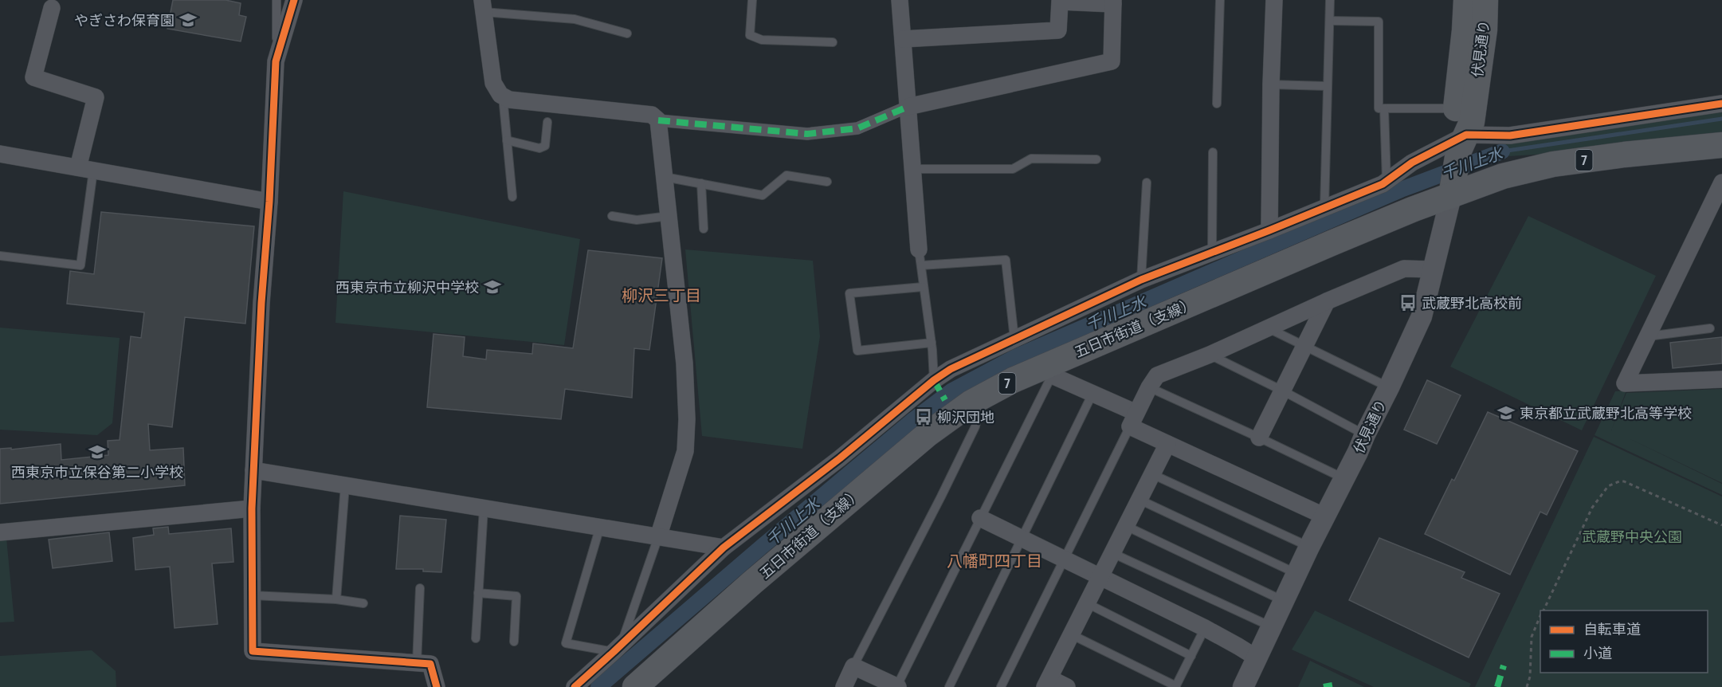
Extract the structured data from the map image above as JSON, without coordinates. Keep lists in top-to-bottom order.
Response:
{
  "streets": {
    "main road": ["伏見通り", "7", "五日市街道（支線）"]
  },
  "crossings": [
    ["伏見通り", "五日市街道（支線）"]
  ],
  "districts": ["柳沢三丁目", "八幡町四丁目"],
  "water": ["千川上水"],
  "parks": ["武蔵野中央公園"],
  "places": {
    "school or university": [
      "やぎさわ保育園",
      "西東京市立柳沢中学校",
      "東京都立武蔵野北高等学校",
      "西東京市立保谷第二小学校"
    ],
    "bus stop": ["武蔵野北高校前", "柳沢団地"]
  },
  "legend": ["自転車道", "小道"]
}
